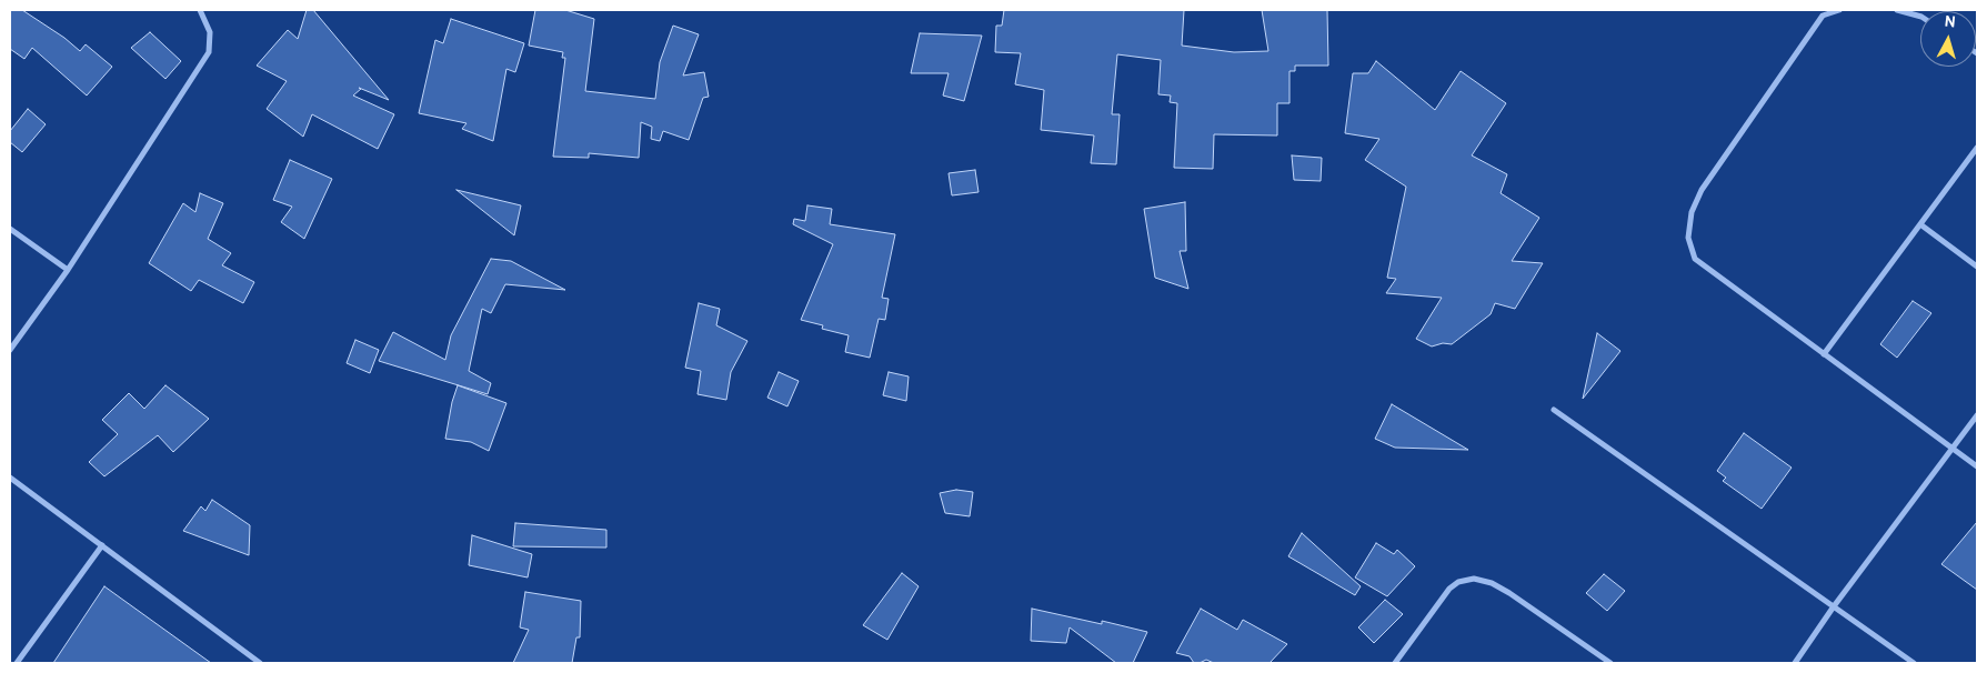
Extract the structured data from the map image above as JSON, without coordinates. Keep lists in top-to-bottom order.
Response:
{
  "north": "top"
}
